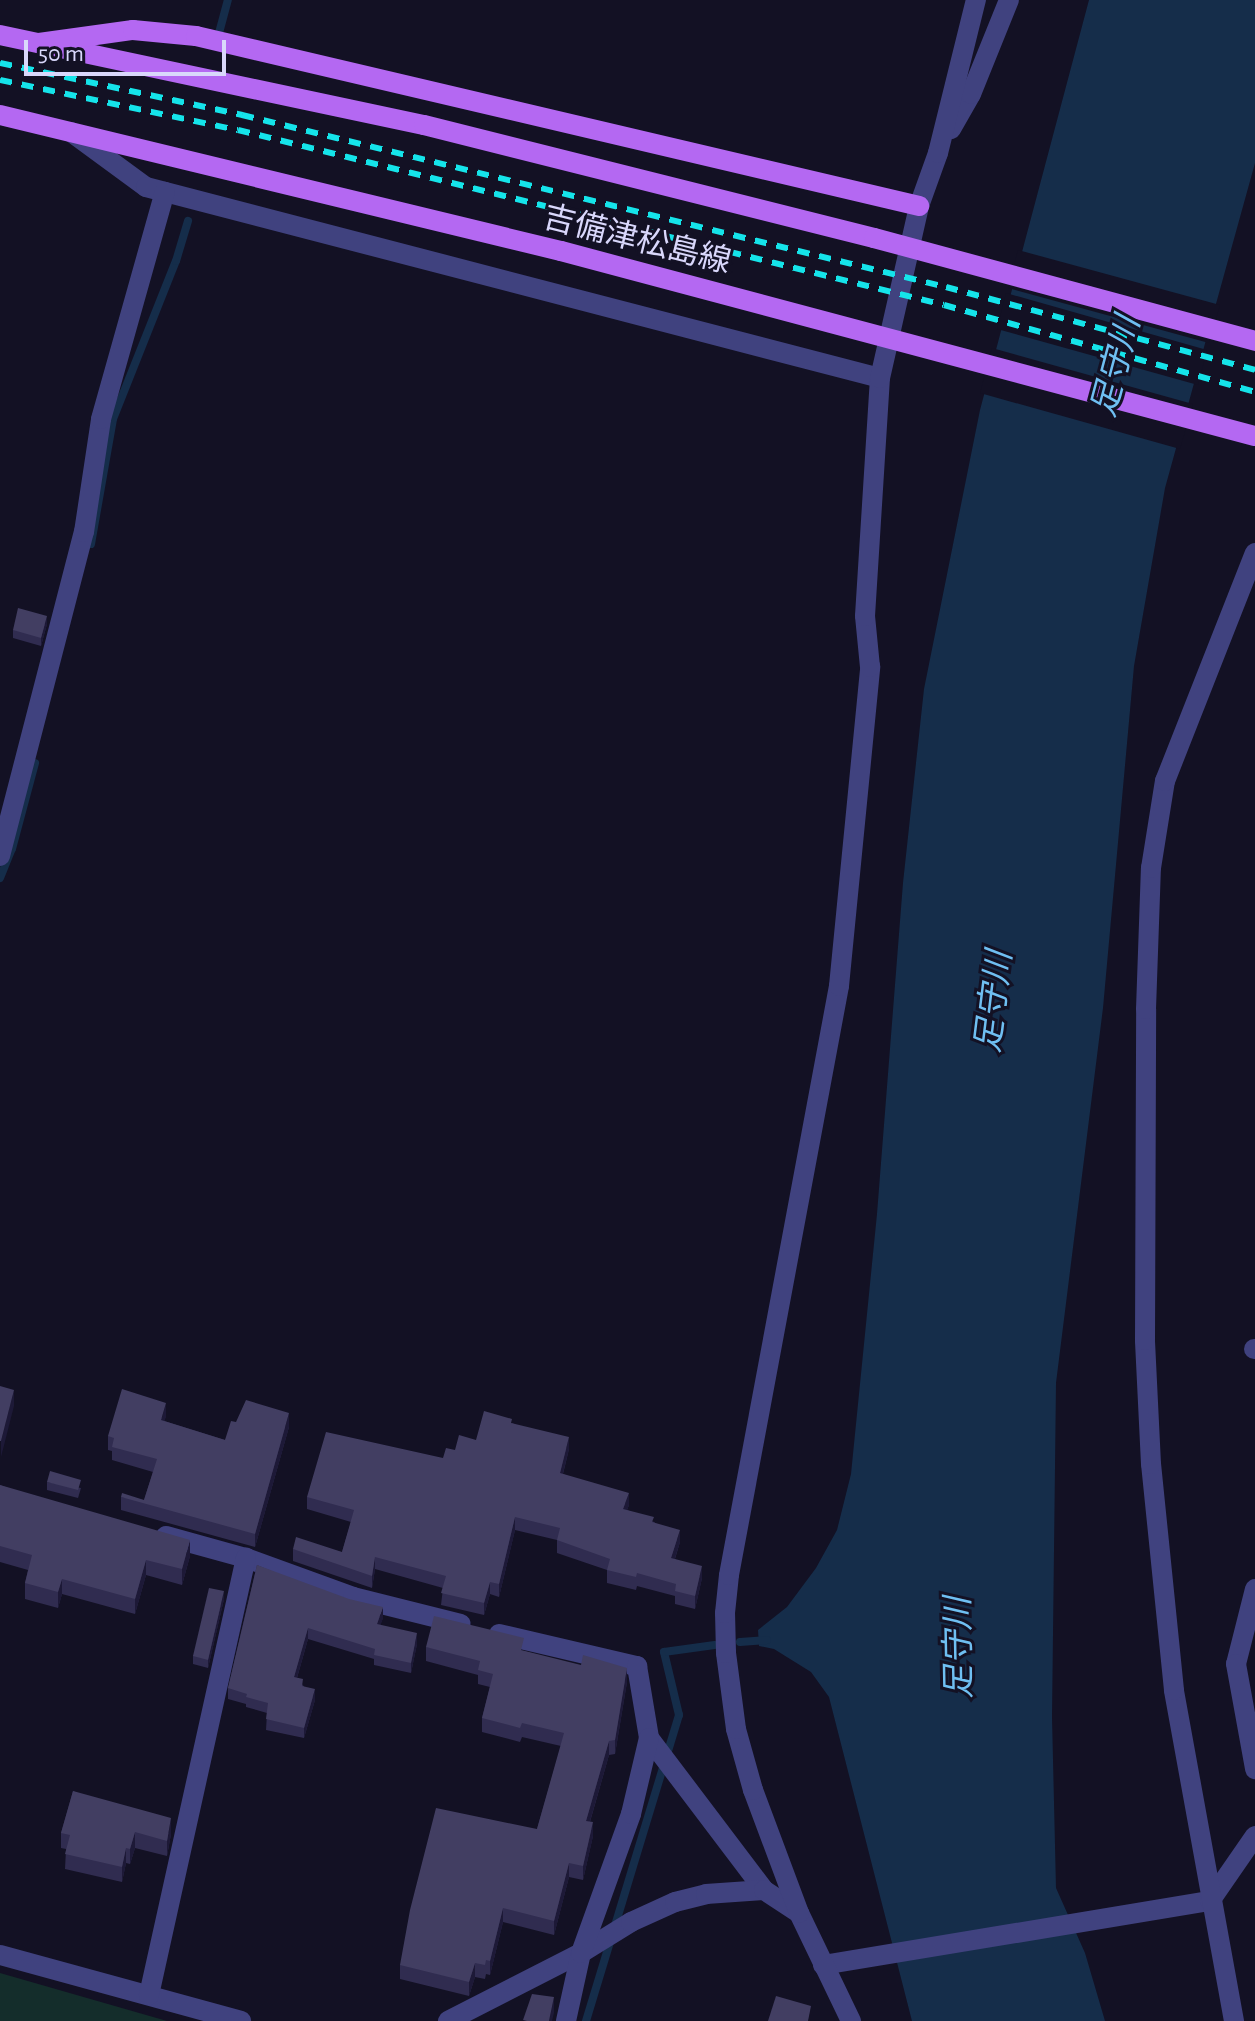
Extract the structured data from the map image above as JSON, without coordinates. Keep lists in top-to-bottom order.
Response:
{
  "streets": {
    "main road": ["吉備津松島線"]
  },
  "water": ["足守川"],
  "scale_bar": "50 m"
}
